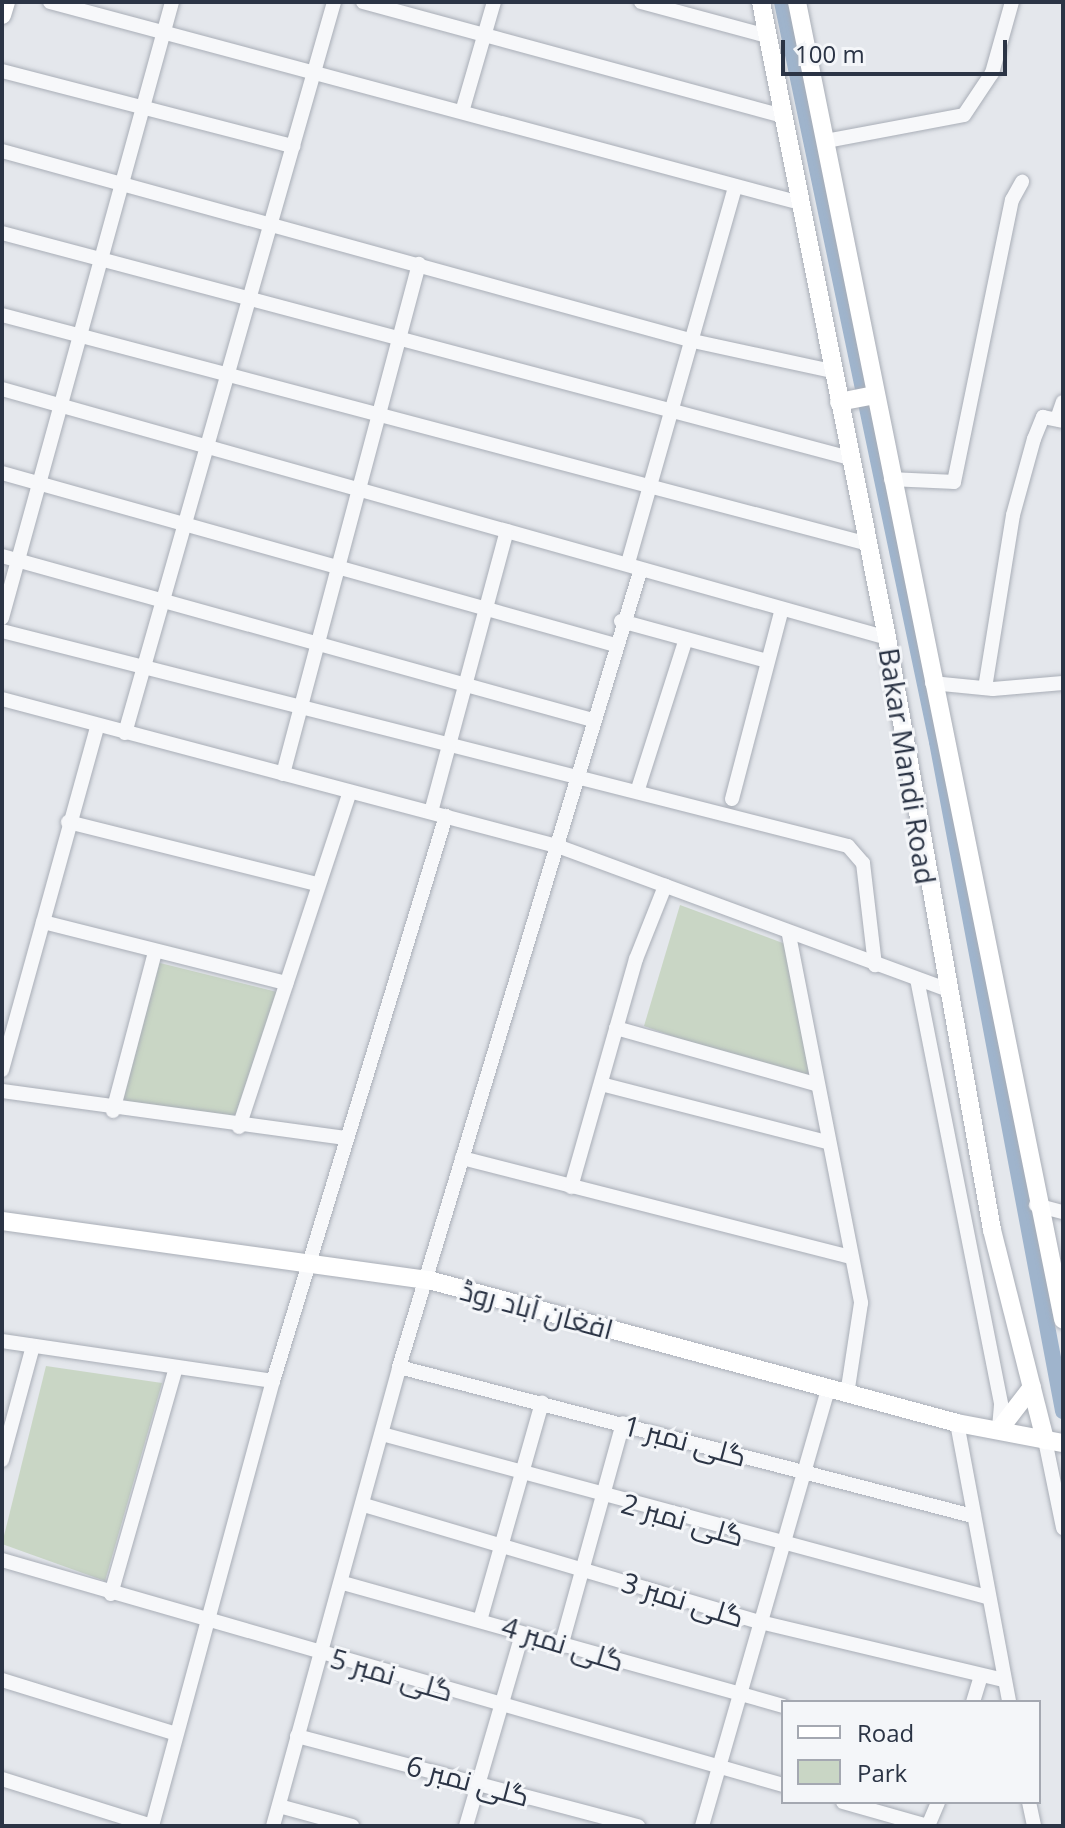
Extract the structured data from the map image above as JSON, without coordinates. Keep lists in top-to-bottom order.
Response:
{
  "streets": {
    "main road": ["Bakar Mandi Road", "افغان آباد روڈ"],
    "street": [
      "گلی نمبر 1",
      "گلی نمبر 2",
      "گلی نمبر 3",
      "گلی نمبر 4",
      "گلی نمبر 5",
      "گلی نمبر 6"
    ]
  },
  "crossings": [
    ["Bakar Mandi Road", "افغان آباد روڈ"]
  ],
  "legend": ["Road", "Park"],
  "scale_bar": "100 m"
}
